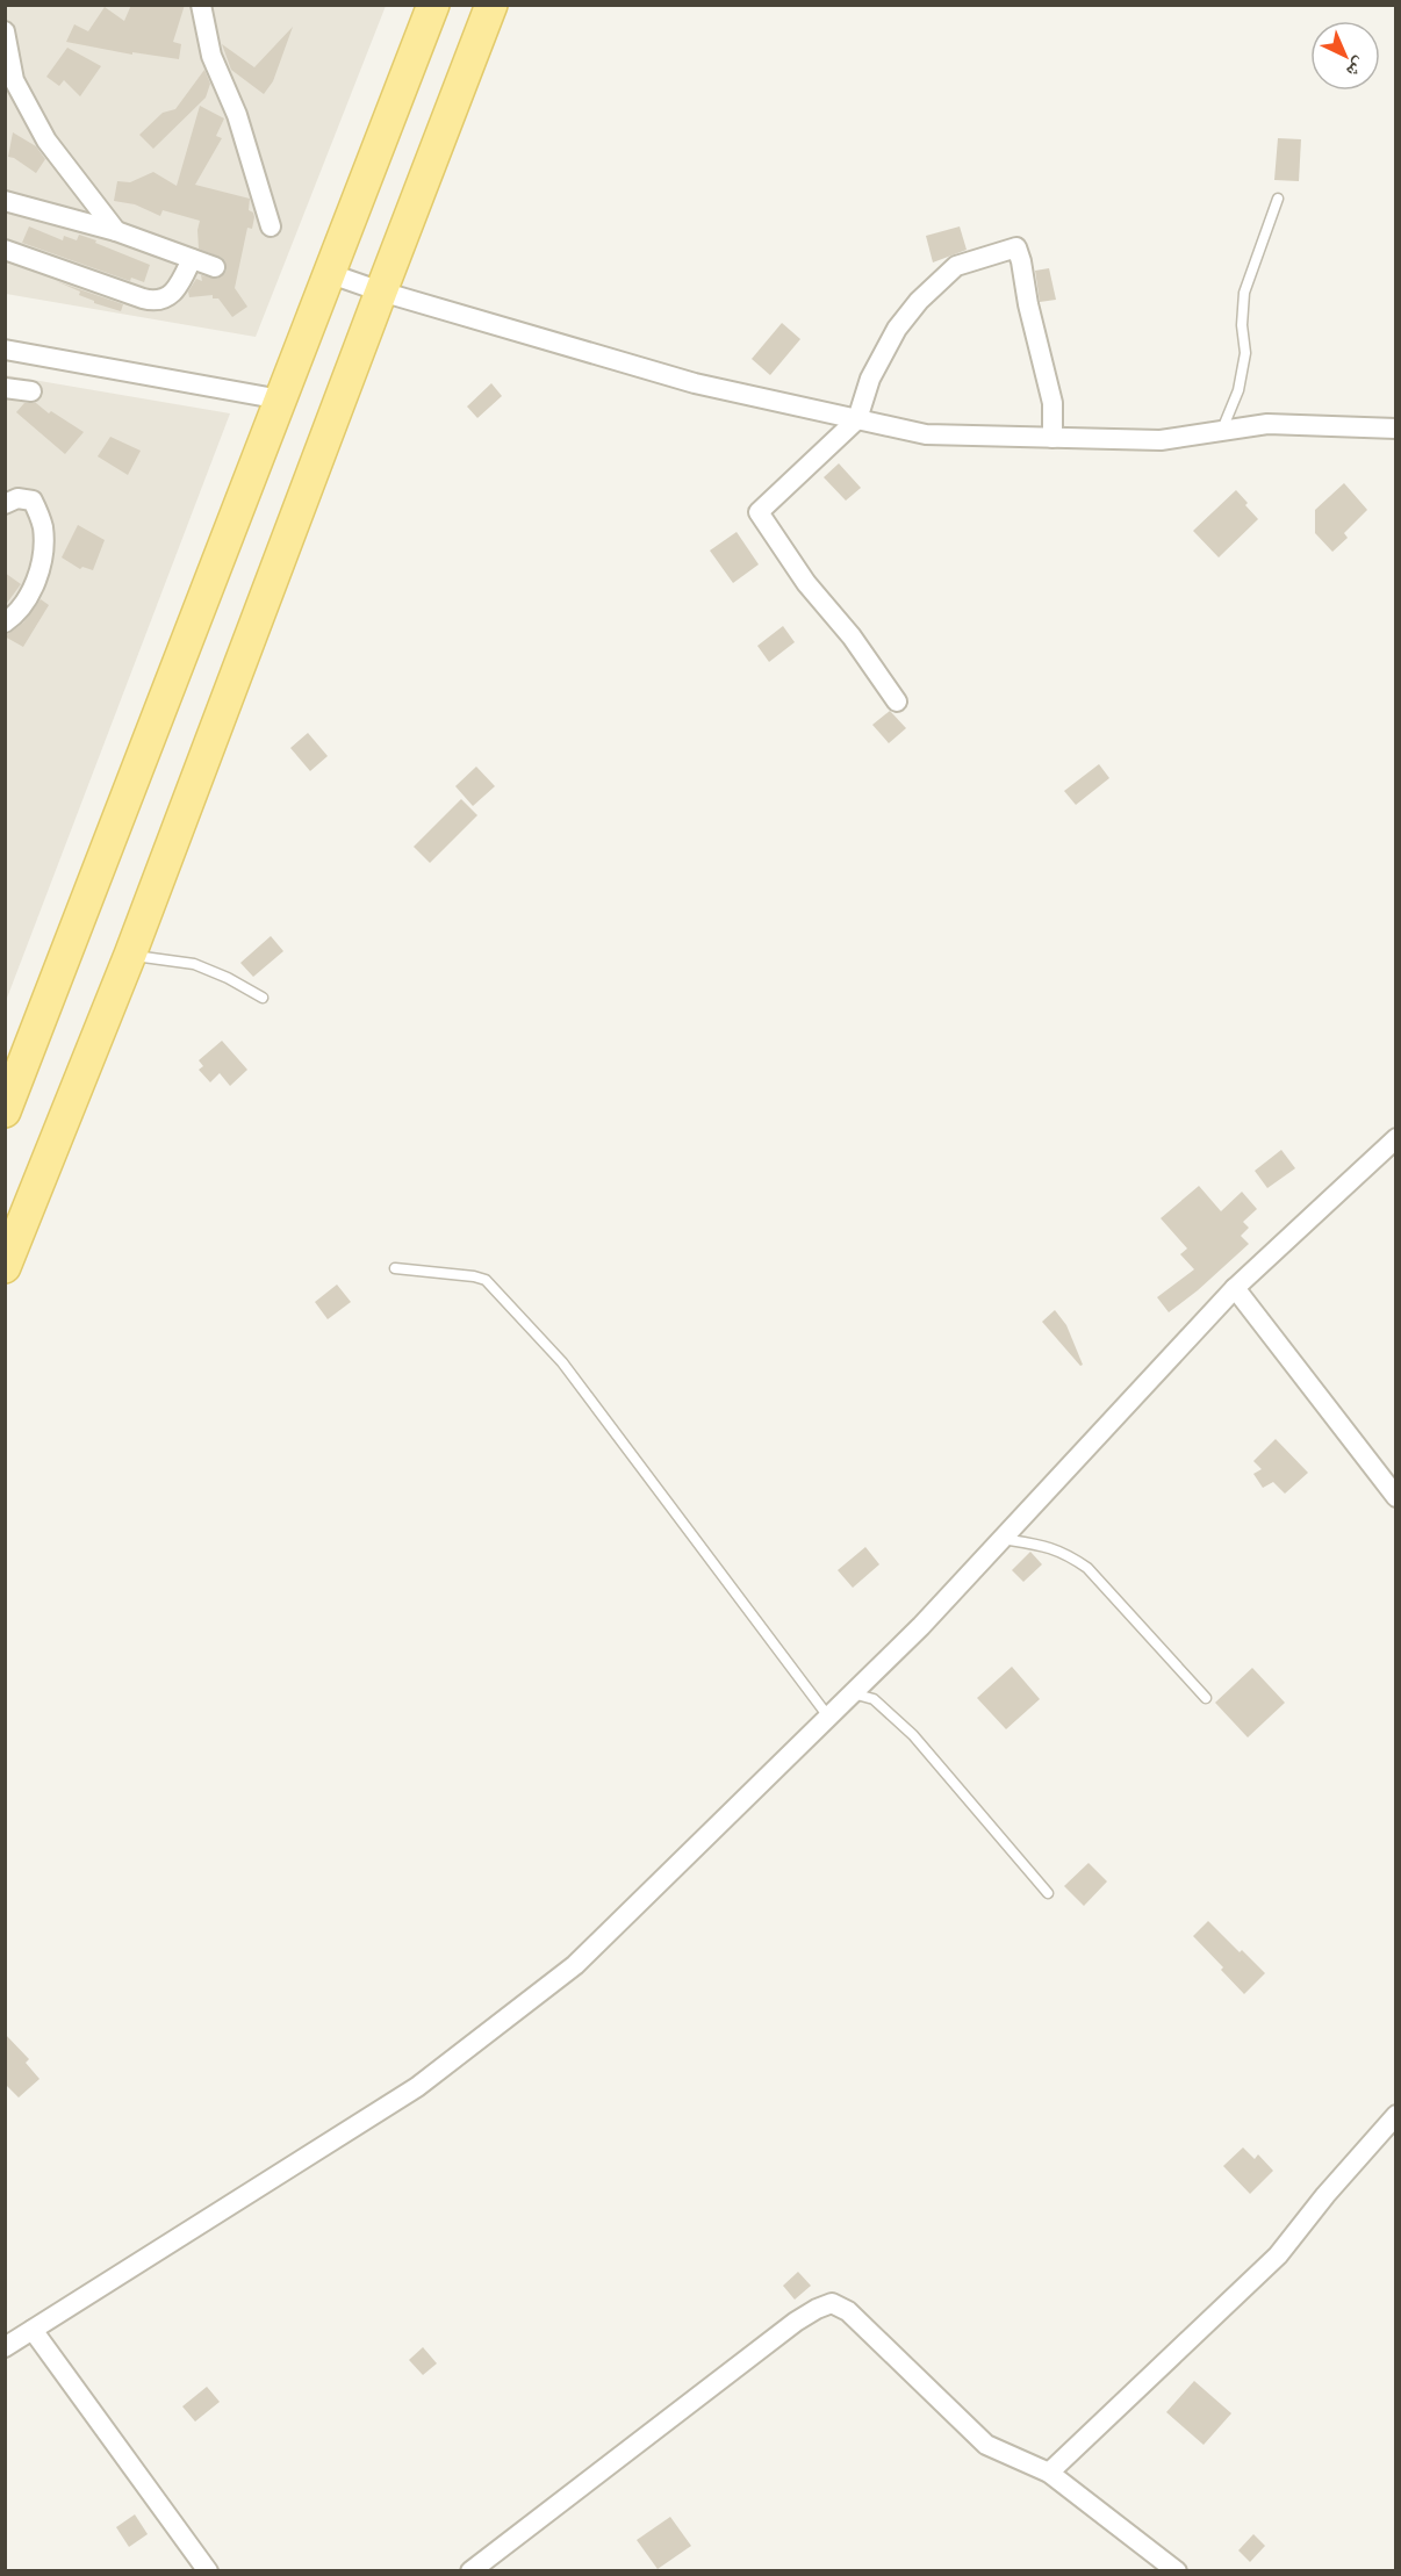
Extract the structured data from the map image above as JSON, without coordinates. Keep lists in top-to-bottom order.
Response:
{
  "north": "bottom right"
}
